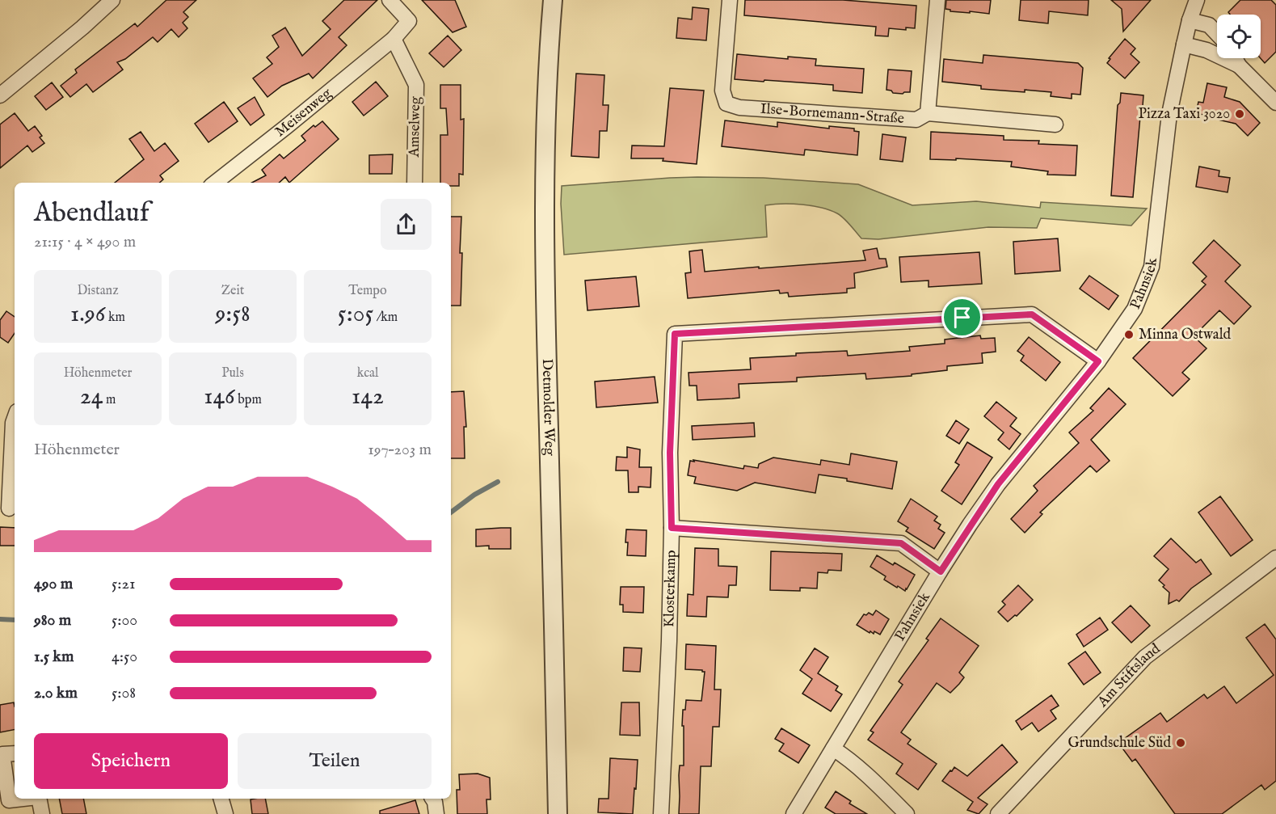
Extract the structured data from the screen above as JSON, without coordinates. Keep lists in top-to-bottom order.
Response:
{
  "streets": {
    "street": [
      "Meisenweg",
      "Ilse-Bornemann-Straße",
      "Amselweg",
      "Pahnsiek",
      "Detmolder Weg",
      "Klosterkamp",
      "Am Stiftsland"
    ]
  },
  "crossings": [
    ["Meisenweg", "Amselweg"],
    ["Pahnsiek", "Klosterkamp"]
  ],
  "places": ["Pizza Taxi 3020", "Minna Ostwald", "Grundschule Süd"],
  "page": {
    "heading": ["Abendlauf", "21:15 · 4 × 490 m"],
    "stats": [
      ["Distanz", "1.96 km"],
      ["Zeit", "9:58"],
      ["Tempo", "5:05 /km"],
      ["Höhenmeter", "24 m"],
      ["Puls", "146 bpm"],
      ["kcal", "142"]
    ],
    "chart": ["Höhenmeter", "197–203 m"],
    "list": [
      {
        "name": "490 m",
        "note": "5:21"
      },
      {
        "name": "980 m",
        "note": "5:00"
      },
      {
        "name": "1.5 km",
        "note": "4:50"
      },
      {
        "name": "2.0 km",
        "note": "5:08"
      }
    ],
    "buttons": ["Speichern", "Teilen"]
  }
}
